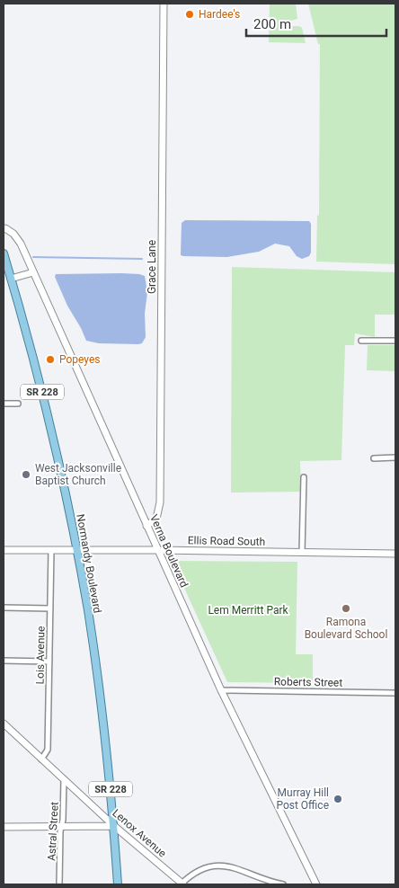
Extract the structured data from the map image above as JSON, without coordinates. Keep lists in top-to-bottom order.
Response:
{
  "streets": {
    "main road": ["SR 228", "Normandy Boulevard"],
    "street": [
      "Grace Lane",
      "Ellis Road South",
      "Verna Boulevard",
      "Lois Avenue",
      "Roberts Street",
      "Astral Street",
      "Lenox Avenue"
    ]
  },
  "crossings": [
    ["Grace Lane", "Verna Boulevard"],
    ["Ellis Road South", "Verna Boulevard"],
    ["Ellis Road South", "Normandy Boulevard"],
    ["Ellis Road South", "Lois Avenue"],
    ["Verna Boulevard", "Roberts Street"],
    ["Normandy Boulevard", "Lenox Avenue"],
    ["Lois Avenue", "Lenox Avenue"],
    ["Astral Street", "Lenox Avenue"]
  ],
  "parks": ["Lem Merritt Park"],
  "places": [
    "Hardee's",
    "Popeyes",
    "West Jacksonville Baptist Church",
    "Ramona Boulevard School",
    "Murray Hill Post Office"
  ],
  "scale_bar": "200 m"
}
